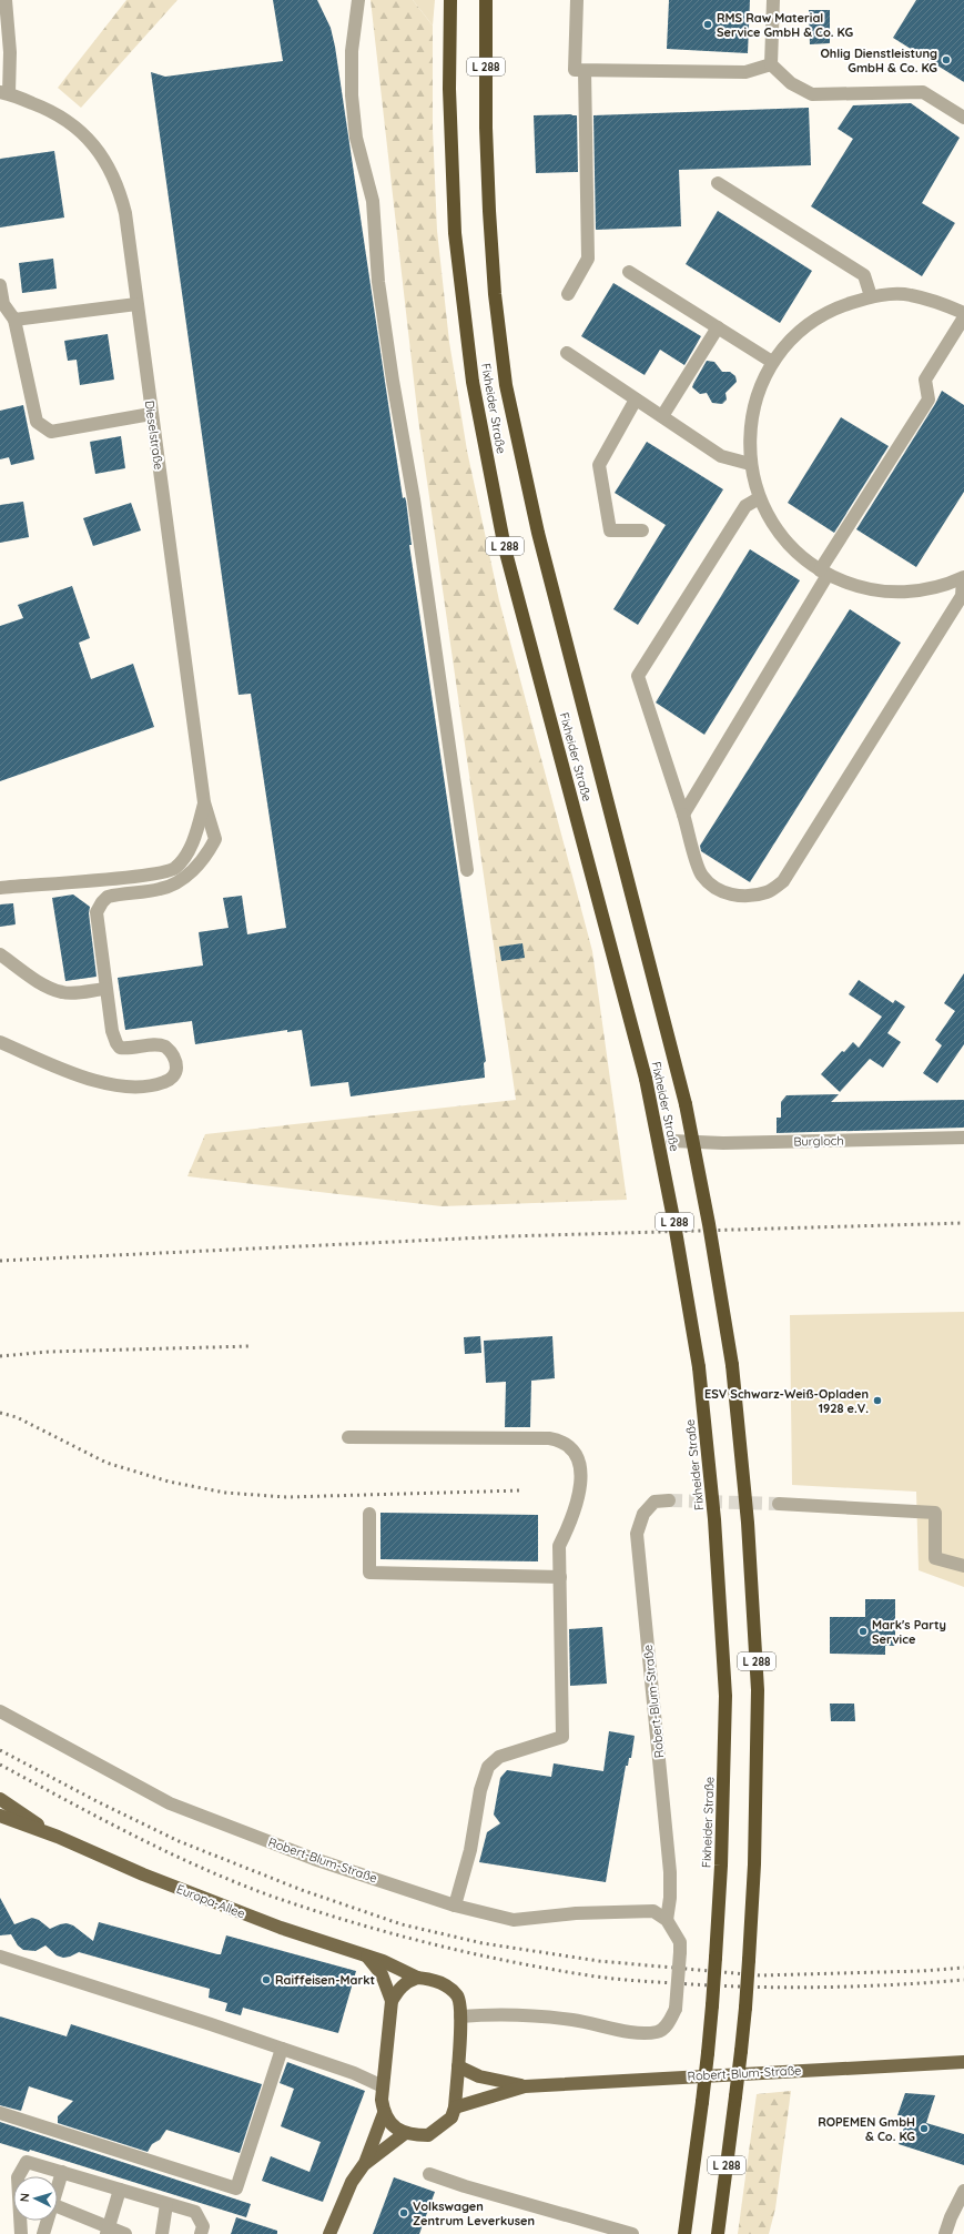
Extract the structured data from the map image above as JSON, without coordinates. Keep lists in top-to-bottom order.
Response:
{
  "streets": {
    "highway": ["L 288", "Fixheider Straße"],
    "main road": ["Robert-Blum-Straße", "Europa-Allee"],
    "street": ["Dieselstraße", "Burgloch"]
  },
  "crossings": [
    ["Robert-Blum-Straße", "Europa-Allee"]
  ],
  "places": [
    "RMS Raw Material Service GmbH & Co. KG",
    "Ohlig Dienstleistung GmbH & Co. KG",
    "ESV Schwarz-Weiß-Opladen 1928 e.V.",
    "Mark's Party Service",
    "Raiffeisen-Markt",
    "ROPEMEN GmbH & Co. KG",
    "Volkswagen Zentrum Leverkusen"
  ],
  "north": "left"
}
